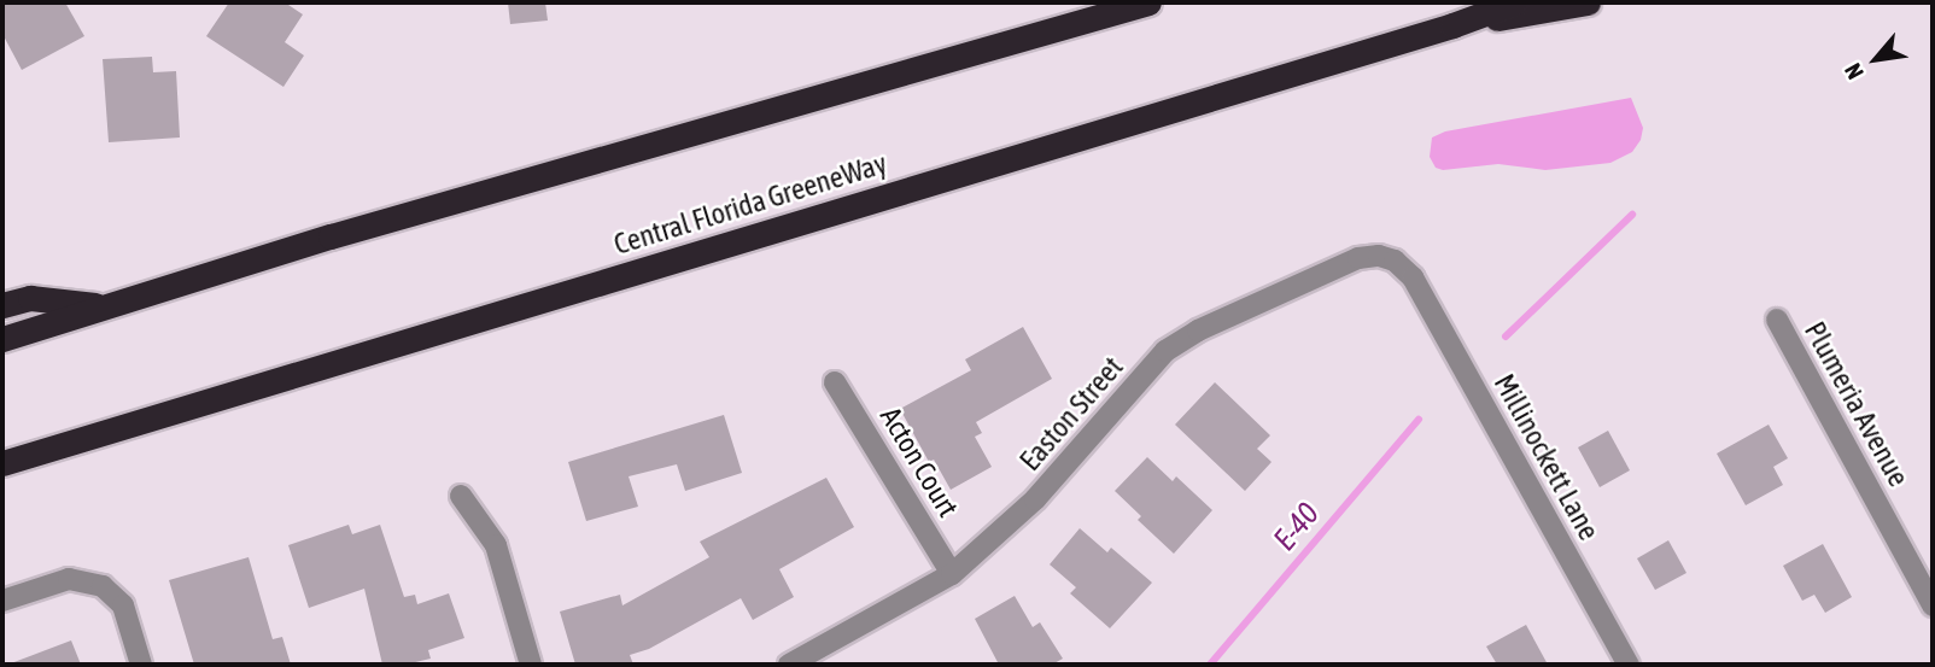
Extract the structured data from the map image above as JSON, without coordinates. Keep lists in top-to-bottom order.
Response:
{
  "streets": {
    "highway": ["Central Florida GreeneWay"],
    "street": [
      "Plumeria Avenue",
      "Easton Street",
      "Millinockett Lane",
      "Acton Court"
    ]
  },
  "crossings": [
    ["Easton Street", "Millinockett Lane"],
    ["Easton Street", "Acton Court"]
  ],
  "water": ["E-40"],
  "north": "bottom left"
}
